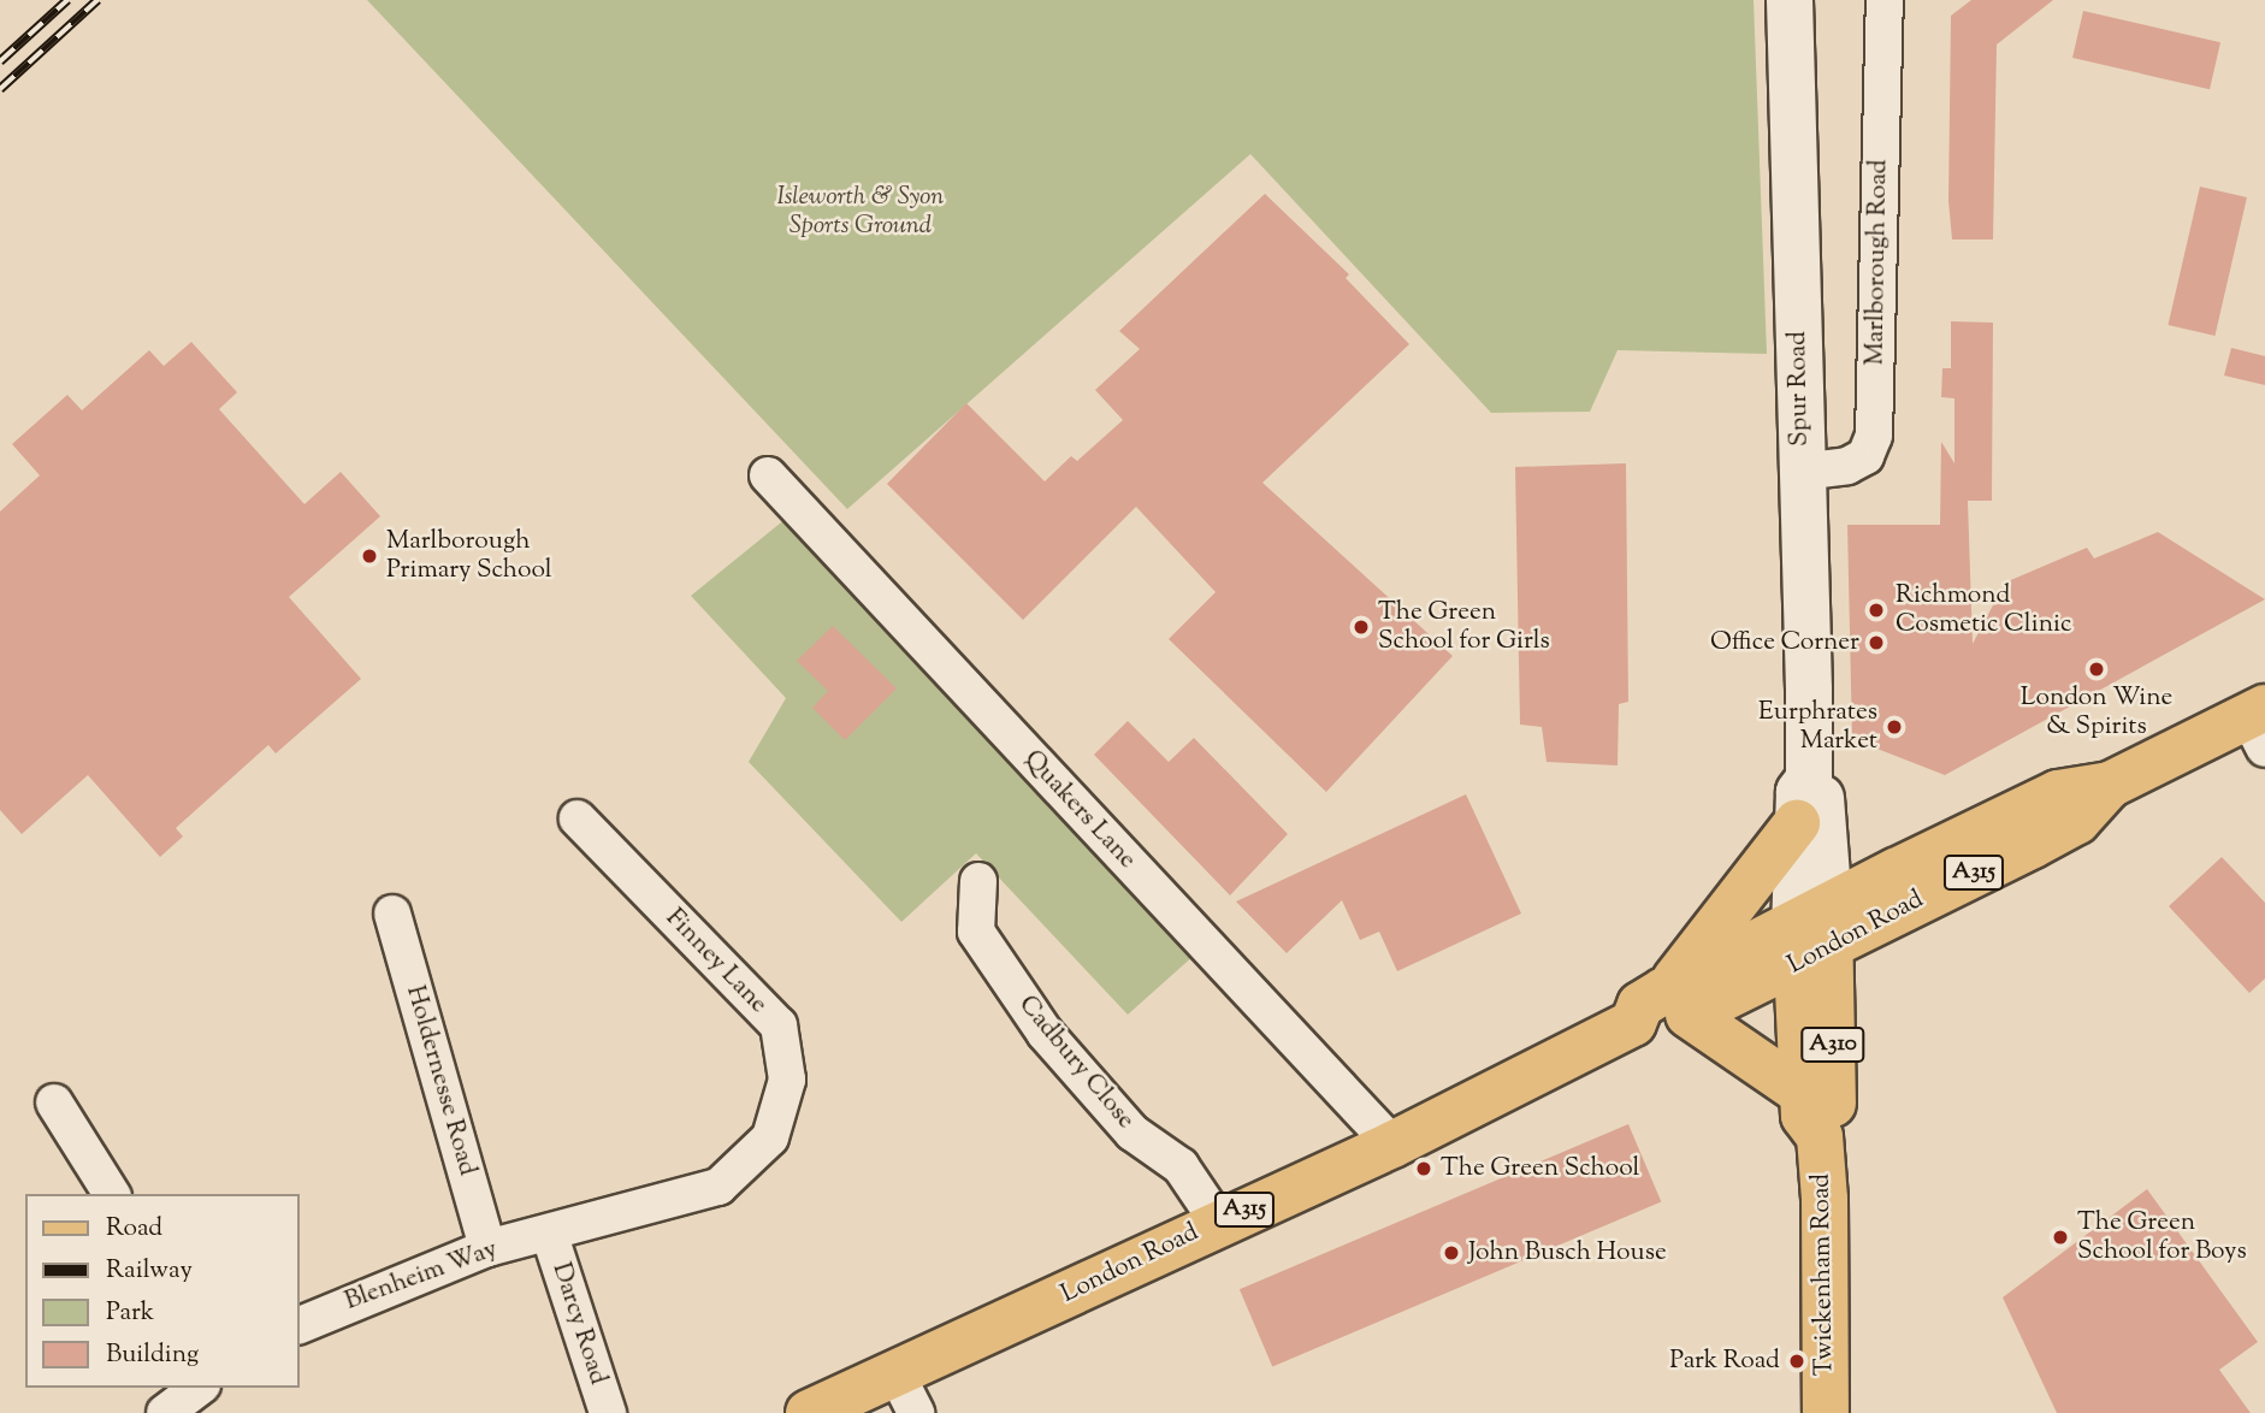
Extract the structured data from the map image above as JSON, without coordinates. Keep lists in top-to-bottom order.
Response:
{
  "streets": {
    "main road": [
      "Spur Road",
      "A315",
      "London Road",
      "A310",
      "Twickenham Road"
    ],
    "street": [
      "Marlborough Road",
      "Quakers Lane",
      "Finney Lane",
      "Cadbury Close",
      "Holdernesse Road",
      "Blenheim Way",
      "Darcy Road"
    ]
  },
  "crossings": [
    ["Marlborough Road", "Spur Road"],
    ["Spur Road", "London Road"],
    ["Spur Road", "Twickenham Road"],
    ["Quakers Lane", "London Road"],
    ["London Road", "Cadbury Close"],
    ["London Road", "Twickenham Road"],
    ["Finney Lane", "Blenheim Way"],
    ["Finney Lane", "Darcy Road"],
    ["Holdernesse Road", "Blenheim Way"],
    ["Blenheim Way", "Darcy Road"]
  ],
  "parks": ["Isleworth & Syon Sports Ground"],
  "places": [
    "Marlborough Primary School",
    "Richmond Cosmetic Clinic",
    "The Green School for Girls",
    "Office Corner",
    "London Wine & Spirits",
    "Eurphrates Market",
    "The Green School",
    "The Green School for Boys",
    "John Busch House",
    "Park Road"
  ],
  "legend": [
    "Road",
    "Railway",
    "Park",
    "Building"
  ]
}
